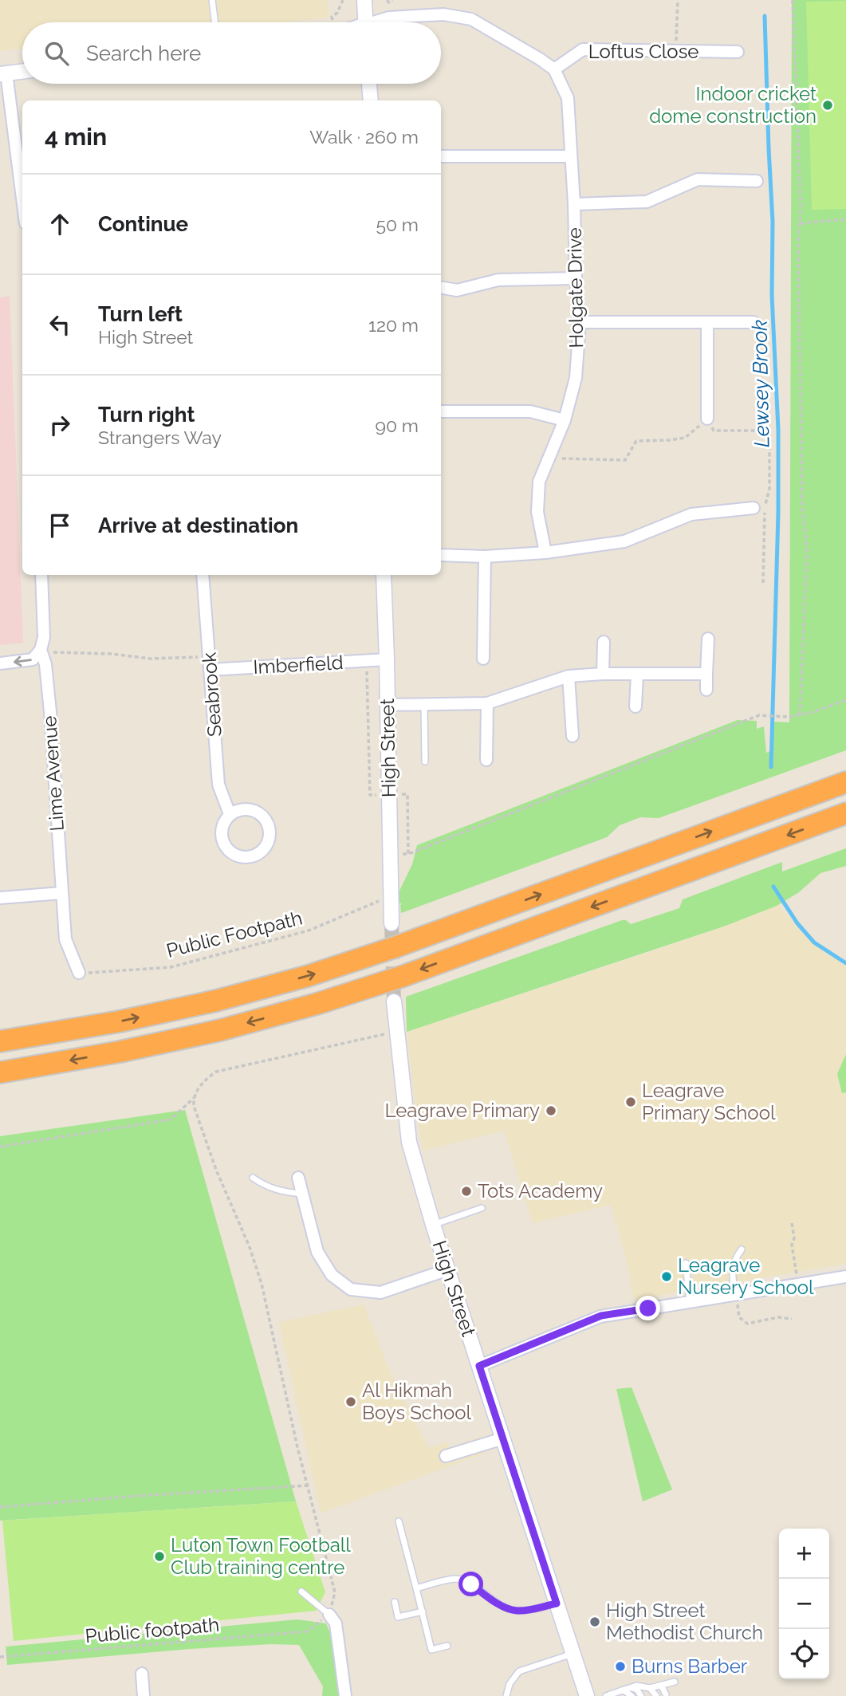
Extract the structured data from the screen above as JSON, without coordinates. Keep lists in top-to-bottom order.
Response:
{
  "streets": {
    "street": [
      "Loftus Close",
      "Holgate Drive",
      "Imberfield",
      "Seabrook",
      "High Street",
      "Lime Avenue"
    ],
    "path": ["Public Footpath", "Public footpath"]
  },
  "crossings": [
    ["Loftus Close", "Holgate Drive"],
    ["Imberfield", "Seabrook"],
    ["Imberfield", "High Street"],
    ["High Street", "Public Footpath"],
    ["Lime Avenue", "Public Footpath"]
  ],
  "water": ["Lewsey Brook"],
  "places": [
    "Indoor cricket dome construction",
    "Leagrave Primary School",
    "Leagrave Primary",
    "Tots Academy",
    "Leagrave Nursery School",
    "Al Hikmah Boys School",
    "Luton Town Football Club training centre",
    "High Street Methodist Church",
    "Burns Barber"
  ],
  "page": {
    "search": "Search here",
    "heading": ["4 min", "Walk · 260 m"],
    "list": [
      ["Continue", "50 m"],
      ["Turn left", "High Street", "120 m"],
      ["Turn right", "Strangers Way", "90 m"],
      "Arrive at destination"
    ],
    "map_buttons": ["+", "−"]
  }
}
